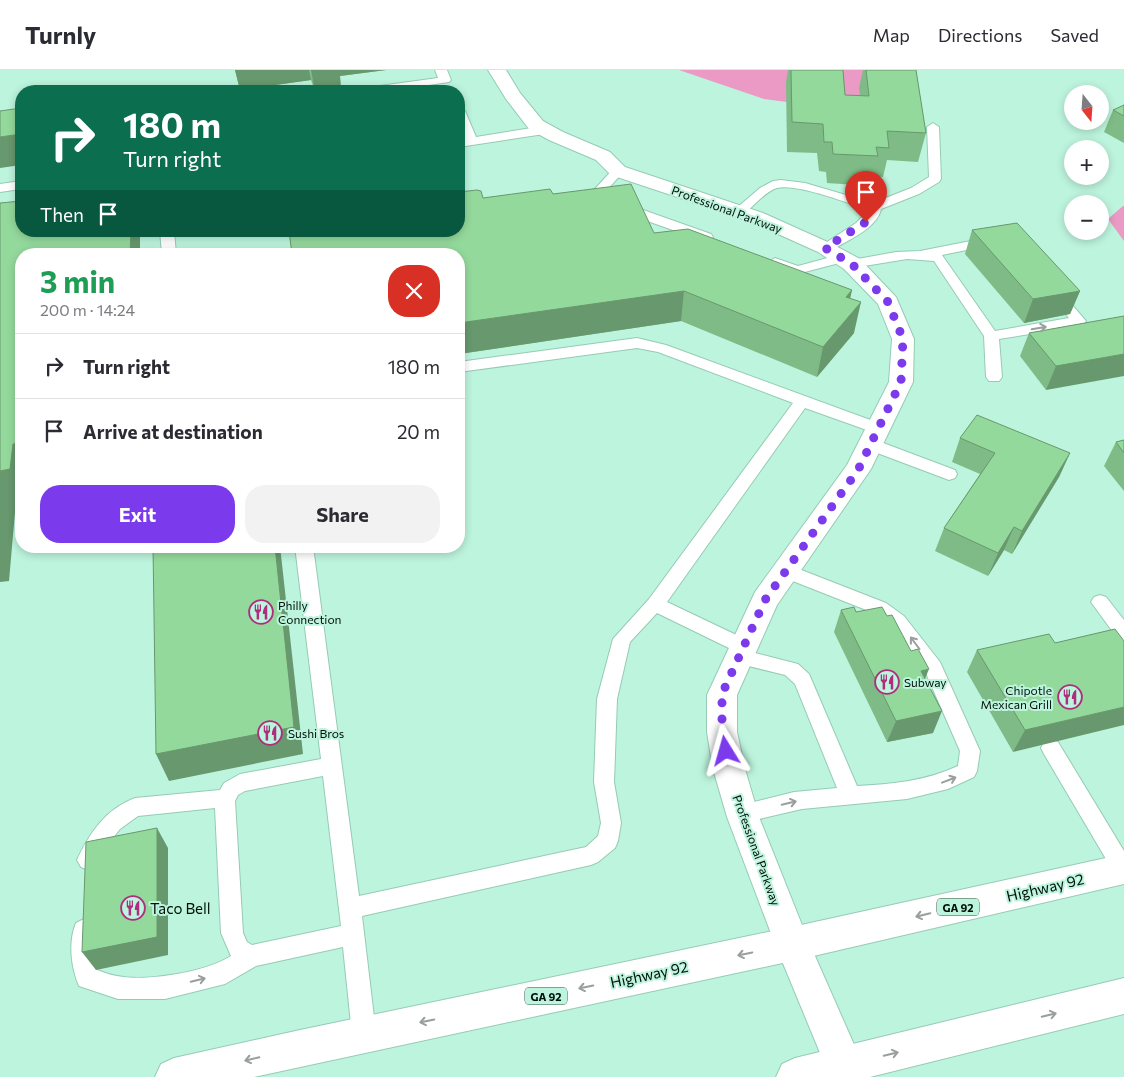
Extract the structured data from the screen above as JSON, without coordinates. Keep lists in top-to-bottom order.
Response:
{
  "streets": {
    "street": ["Professional Parkway", "Highway 92", "GA 92"]
  },
  "crossings": [
    ["Professional Parkway", "Highway 92"]
  ],
  "places": {
    "restaurant": [
      "Philly Connection",
      "Subway",
      "Chipotle Mexican Grill",
      "Sushi Bros",
      "Taco Bell"
    ]
  },
  "north": "bottom",
  "page": {
    "header": "Turnly",
    "nav": ["Map", "Directions", "Saved"],
    "map_buttons": ["+", "−"],
    "turn": ["180 m", "Turn right"],
    "then": "Then",
    "heading": ["3 min", "200 m · 14:24"],
    "list": [
      {
        "name": "Turn right",
        "value": "180 m"
      },
      {
        "name": "Arrive at destination",
        "value": "20 m"
      }
    ],
    "buttons": ["Exit", "Share"]
  }
}
